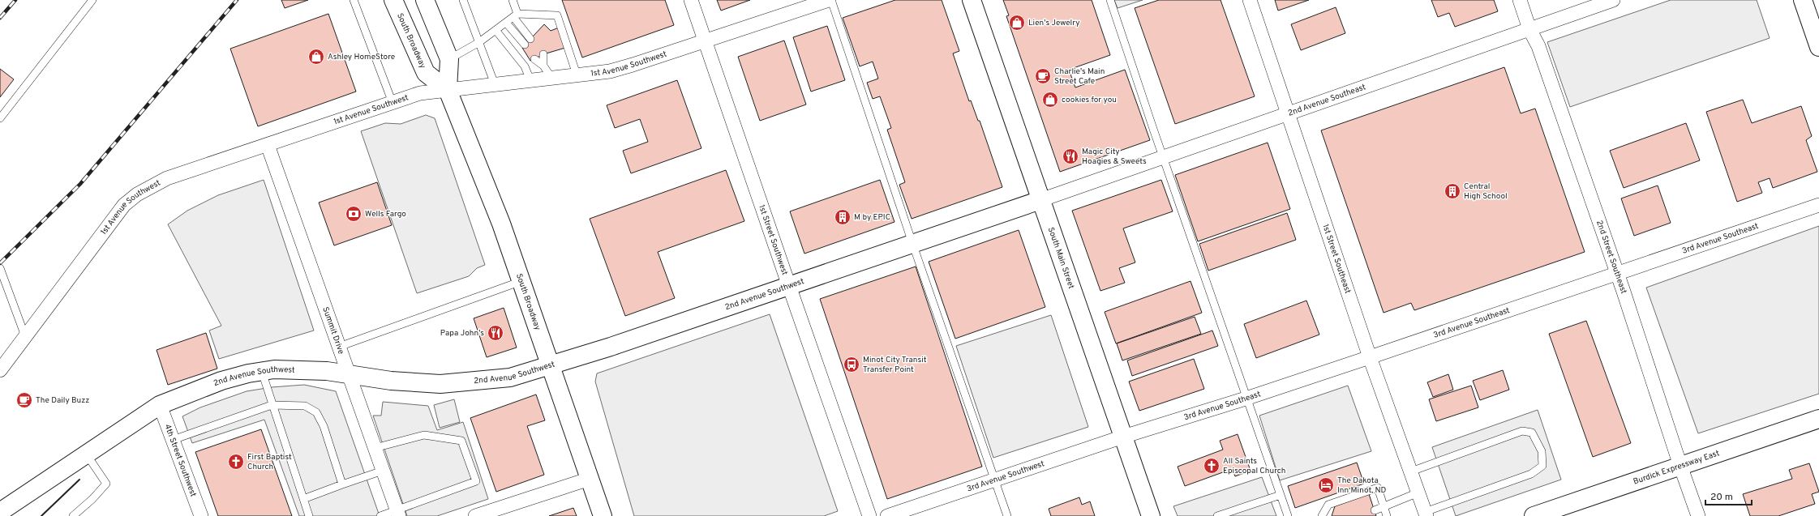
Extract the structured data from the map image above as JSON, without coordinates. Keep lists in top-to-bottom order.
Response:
{
  "streets": {
    "street": [
      "South Broadway",
      "1st Avenue Southwest",
      "2nd Avenue Southeast",
      "3rd Avenue Southeast",
      "1st Street Southwest",
      "2nd Street Southeast",
      "South Main Street",
      "1st Street Southeast",
      "2nd Avenue Southwest",
      "Summit Drive",
      "4th Street Southwest",
      "Burdick Expressway East",
      "3rd Avenue Southwest"
    ]
  },
  "crossings": [
    ["South Broadway", "1st Avenue Southwest"],
    ["South Broadway", "2nd Avenue Southwest"],
    ["1st Avenue Southwest", "1st Street Southwest"],
    ["1st Avenue Southwest", "Summit Drive"],
    ["2nd Avenue Southeast", "2nd Street Southeast"],
    ["2nd Avenue Southeast", "South Main Street"],
    ["2nd Avenue Southeast", "1st Street Southeast"],
    ["2nd Avenue Southeast", "2nd Avenue Southwest"],
    ["3rd Avenue Southeast", "2nd Street Southeast"],
    ["3rd Avenue Southeast", "South Main Street"],
    ["3rd Avenue Southeast", "1st Street Southeast"],
    ["3rd Avenue Southeast", "3rd Avenue Southwest"],
    ["1st Street Southwest", "2nd Avenue Southwest"],
    ["2nd Street Southeast", "Burdick Expressway East"],
    ["South Main Street", "2nd Avenue Southwest"],
    ["South Main Street", "3rd Avenue Southwest"],
    ["2nd Avenue Southwest", "Summit Drive"],
    ["2nd Avenue Southwest", "4th Street Southwest"]
  ],
  "places": {
    "shop": ["Lien's Jewelry", "Ashley HomeStore", "cookies for you"],
    "cafe": ["Charlie's Main Street Cafe", "The Daily Buzz"],
    "restaurant": ["Magic City Hoagies & Sweets", "Papa John's"],
    "building": ["Central High School", "M by EPIC"],
    "bank": ["Wells Fargo"],
    "bus stop": ["Minot City Transit Transfer Point"],
    "church": ["First Baptist Church", "All Saints Episcopal Church"],
    "hotel": ["The Dakota Inn Minot, ND"]
  },
  "scale_bar": "20 m"
}
